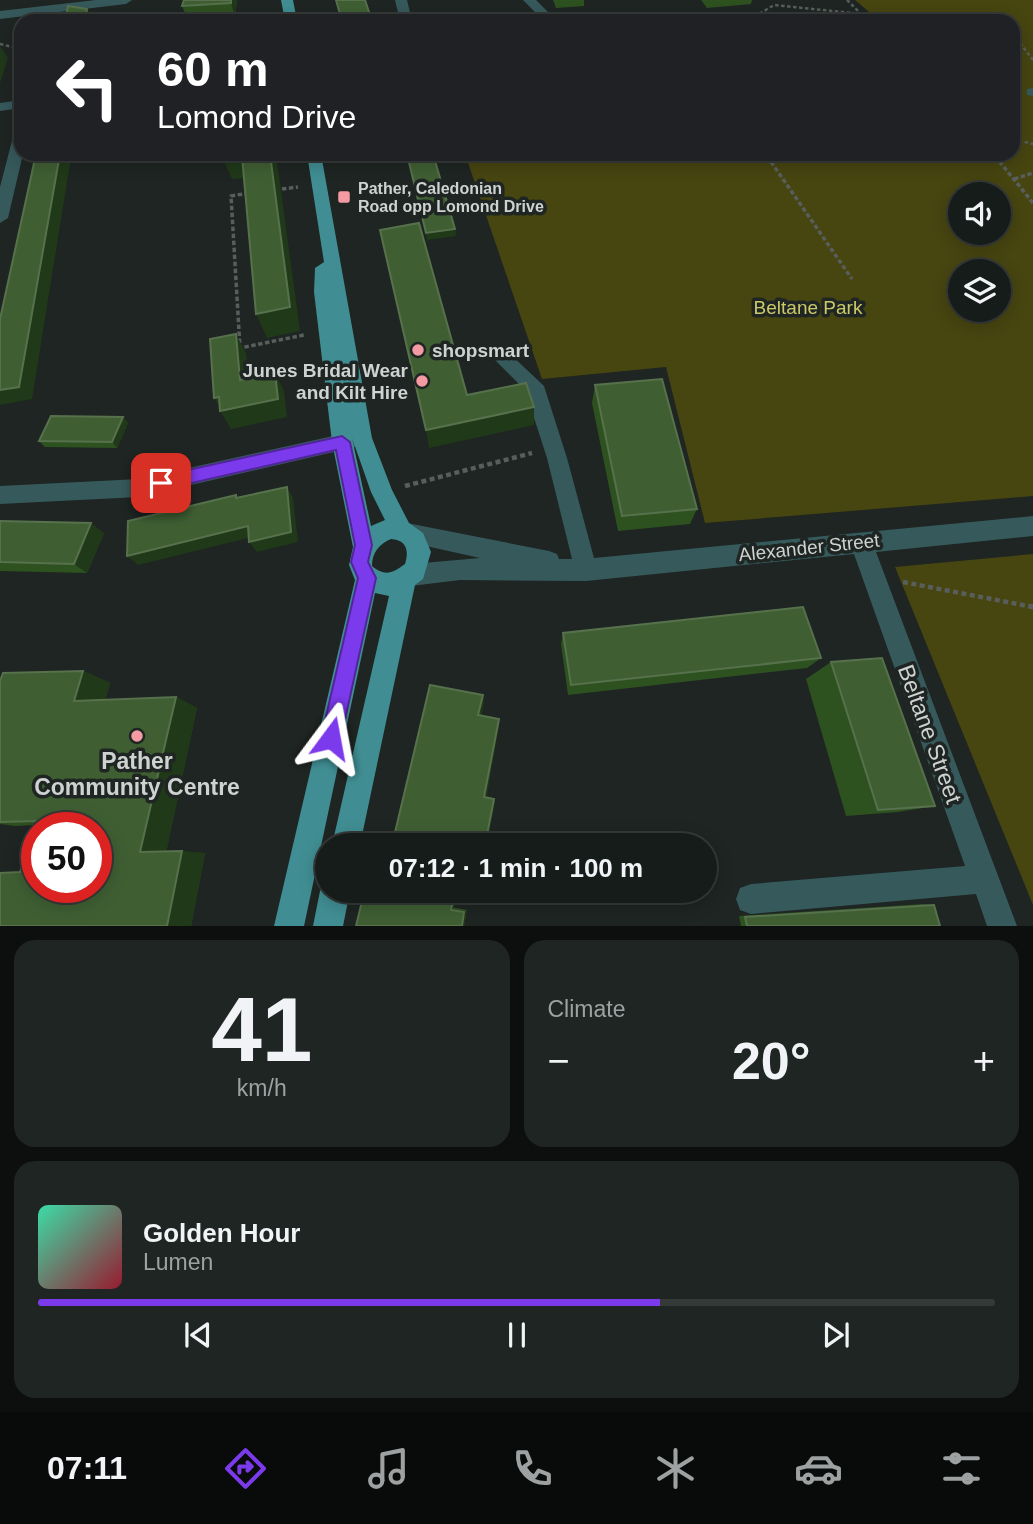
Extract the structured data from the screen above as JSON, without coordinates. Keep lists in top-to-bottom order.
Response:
{
  "streets": {
    "street": ["Alexander Street", "Beltane Street"]
  },
  "crossings": [
    ["Alexander Street", "Beltane Street"]
  ],
  "parks": ["Beltane Park"],
  "places": {
    "transit": ["Pather, Caledonian Road opp Lomond Drive"],
    "other": ["shopsmart", "Junes Bridal Wear and Kilt Hire", "Pather Community Centre"]
  },
  "page": {
    "turn": ["60 m", "Lomond Drive"],
    "limit": "50",
    "trip": "07:12 · 1 min · 100 m",
    "tile": [
      ["41", "km/h"],
      "Climate"
    ],
    "heat": ["−", "20°", "+"],
    "song": ["Golden Hour", "Lumen"],
    "tabs": "07:11"
  }
}
